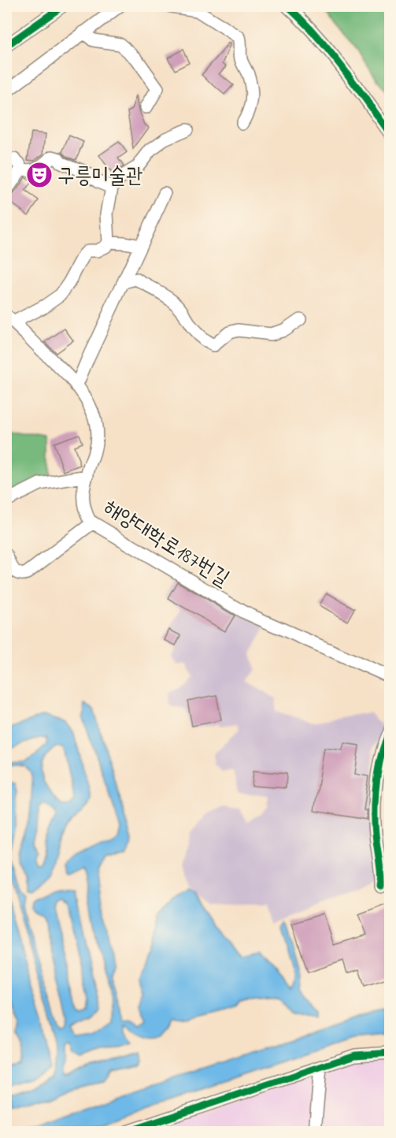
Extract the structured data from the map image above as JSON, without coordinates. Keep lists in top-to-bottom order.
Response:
{
  "streets": {
    "street": ["해양대학로187번길"]
  },
  "places": {
    "theatre": ["구릉미술관"]
  }
}
